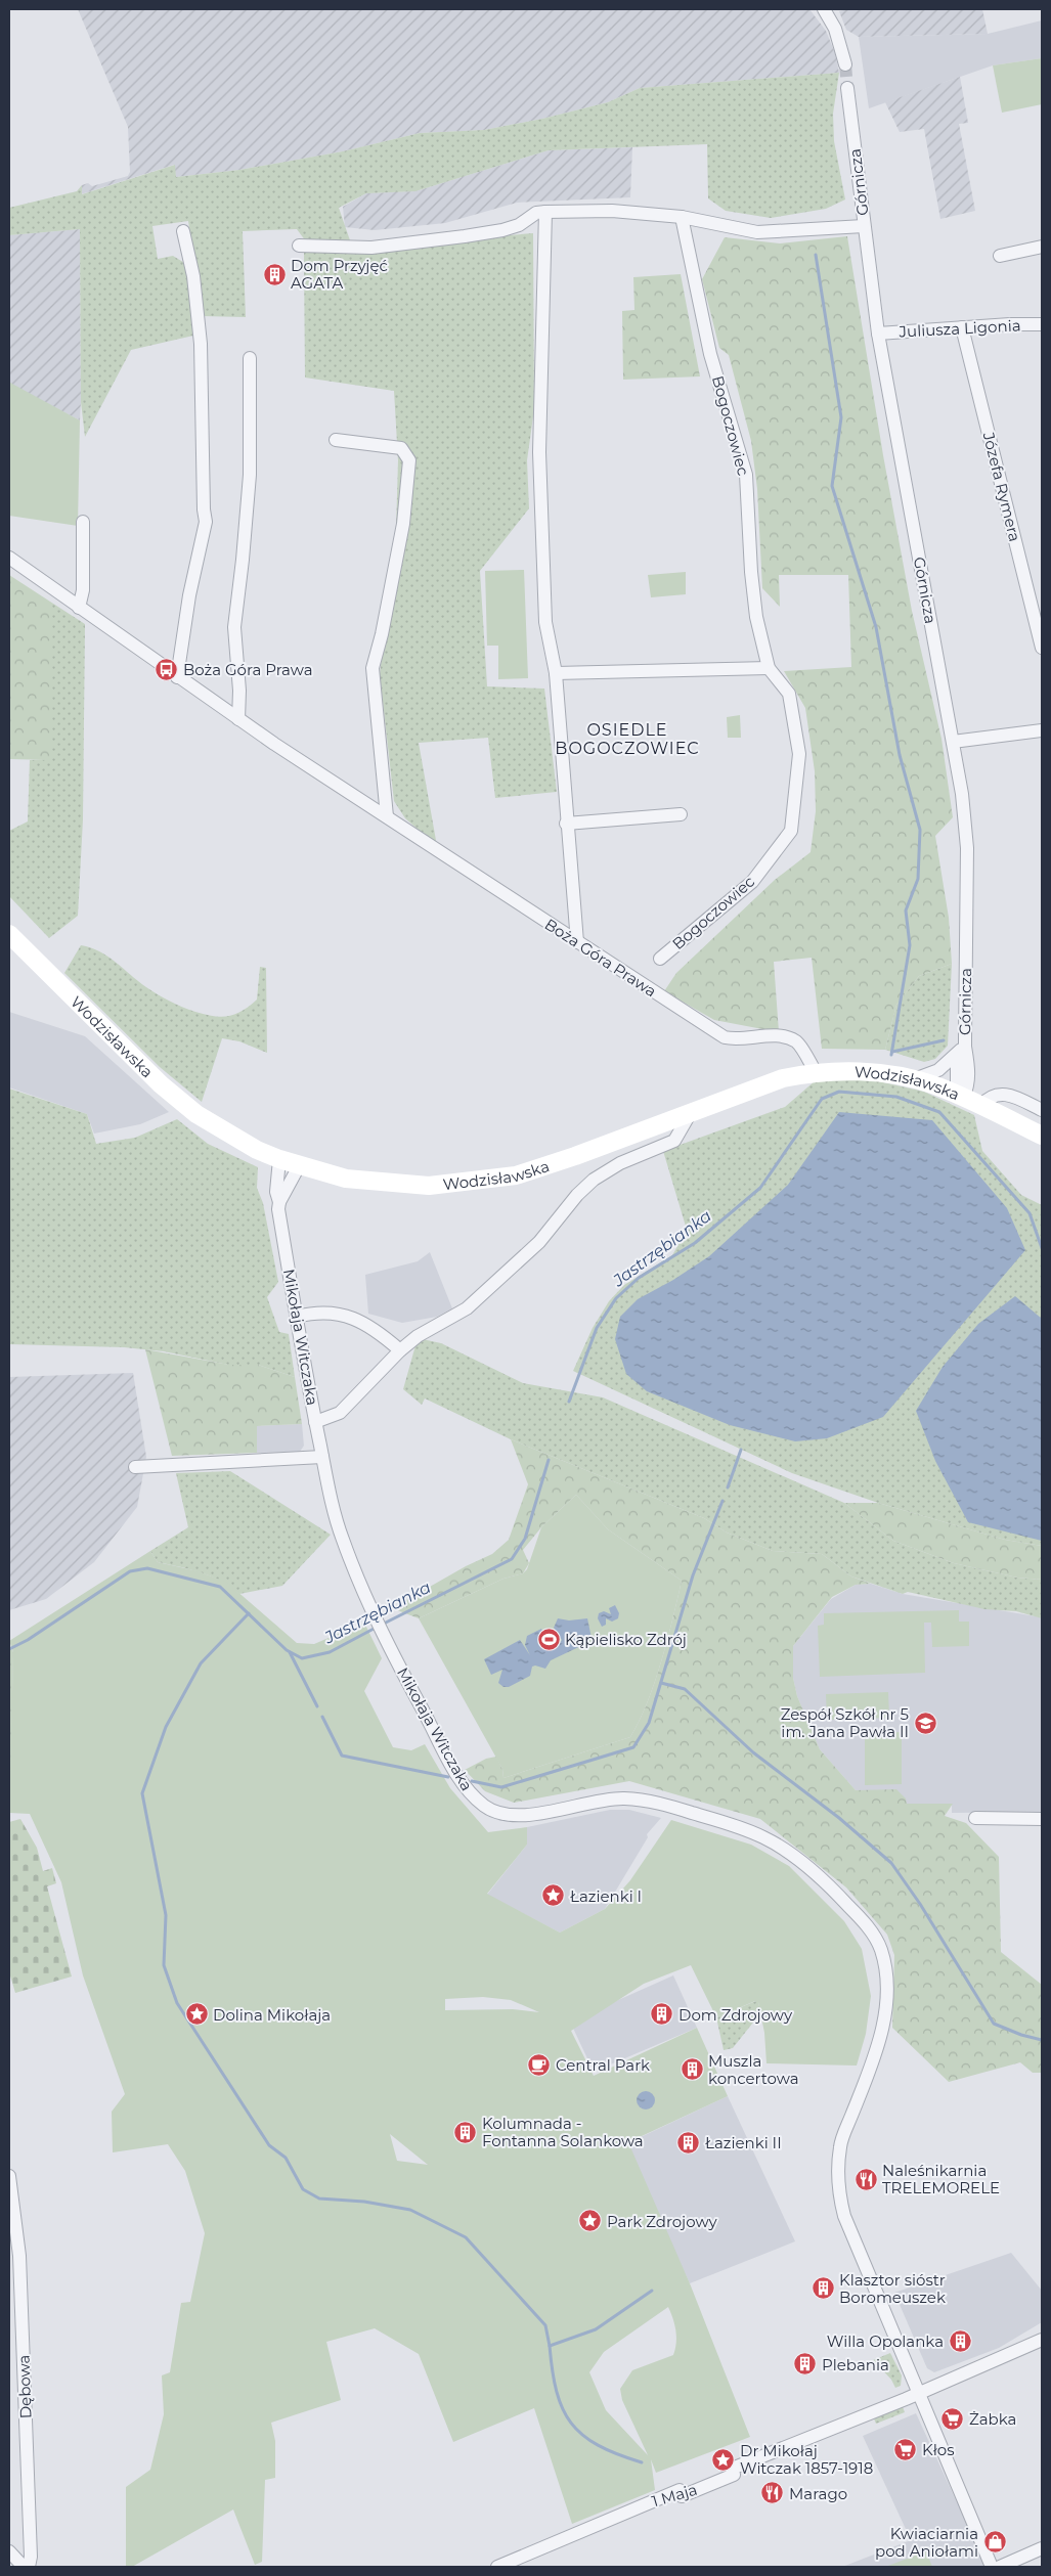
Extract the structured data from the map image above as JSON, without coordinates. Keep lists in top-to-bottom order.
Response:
{
  "streets": {
    "main road": ["Wodzisławska"],
    "street": [
      "Górnicza",
      "Juliusza Ligonia",
      "Bogoczowiec",
      "Józefa Rymera",
      "Boża Góra Prawa",
      "Mikołaja Witczaka",
      "Dębowa",
      "1 Maja"
    ]
  },
  "crossings": [
    ["Górnicza", "Juliusza Ligonia"],
    ["Górnicza", "Wodzisławska"],
    ["Juliusza Ligonia", "Józefa Rymera"],
    ["Boża Góra Prawa", "Wodzisławska"],
    ["Wodzisławska", "Mikołaja Witczaka"],
    ["Mikołaja Witczaka", "1 Maja"]
  ],
  "districts": ["OSIEDLE BOGOCZOWIEC"],
  "water": ["Jastrzębianka"],
  "places": {
    "building": [
      "Dom Przyjęć AGATA",
      "Dom Zdrojowy",
      "Muszla koncertowa",
      "Kolumnada - Fontanna Solankowa",
      "Łazienki II",
      "Klasztor sióstr Boromeuszek",
      "Willa Opolanka",
      "Plebania"
    ],
    "bus stop": ["Boża Góra Prawa"],
    "sports": ["Kąpielisko Zdrój"],
    "school or university": ["Zespół Szkół nr 5 im. Jana Pawła II"],
    "place": [
      "Łazienki I",
      "Dolina Mikołaja",
      "Park Zdrojowy",
      "Dr Mikołaj Witczak 1857-1918"
    ],
    "cafe": ["Central Park"],
    "restaurant": ["Naleśnikarnia TRELEMORELE", "Marago"],
    "supermarket": ["Żabka", "Kłos"],
    "shop": ["Kwiaciarnia pod Aniołami"]
  }
}
